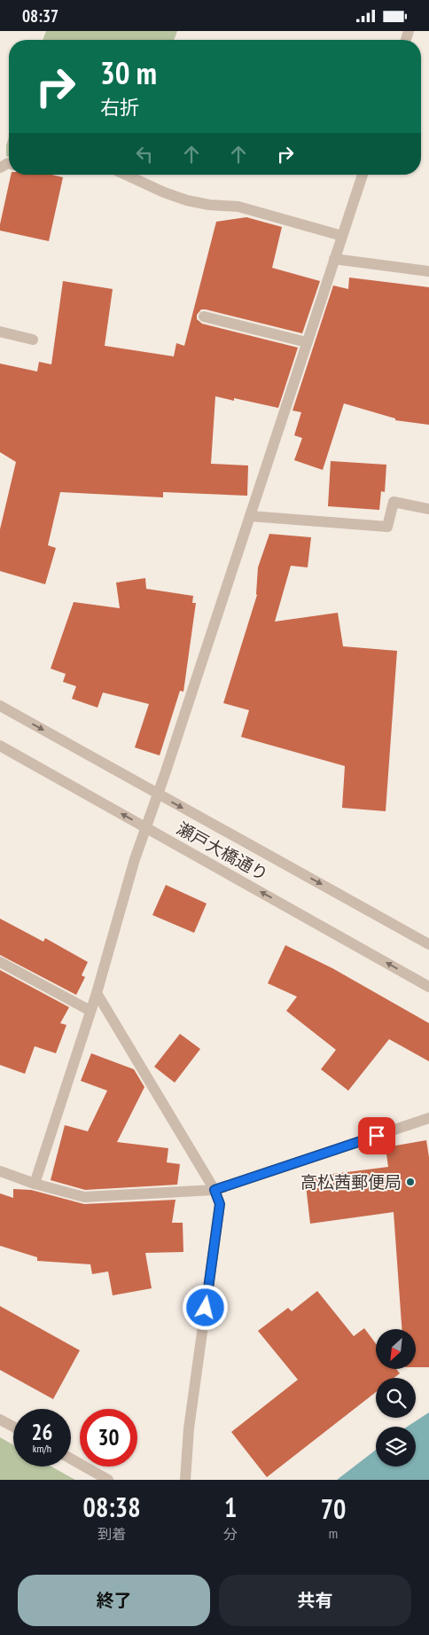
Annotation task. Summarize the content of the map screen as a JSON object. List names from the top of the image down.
{
  "streets": {
    "street": ["瀬戸大橋通り"]
  },
  "places": ["高松茜郵便局"],
  "north": "bottom left",
  "page": {
    "status": "08:37",
    "turn": ["30 m", "右折"],
    "speed": "26 km/h",
    "limit": "30",
    "eta": [
      "08:38",
      "到着",
      "1",
      "分",
      "70",
      "m"
    ],
    "buttons": ["終了", "共有"]
  }
}
